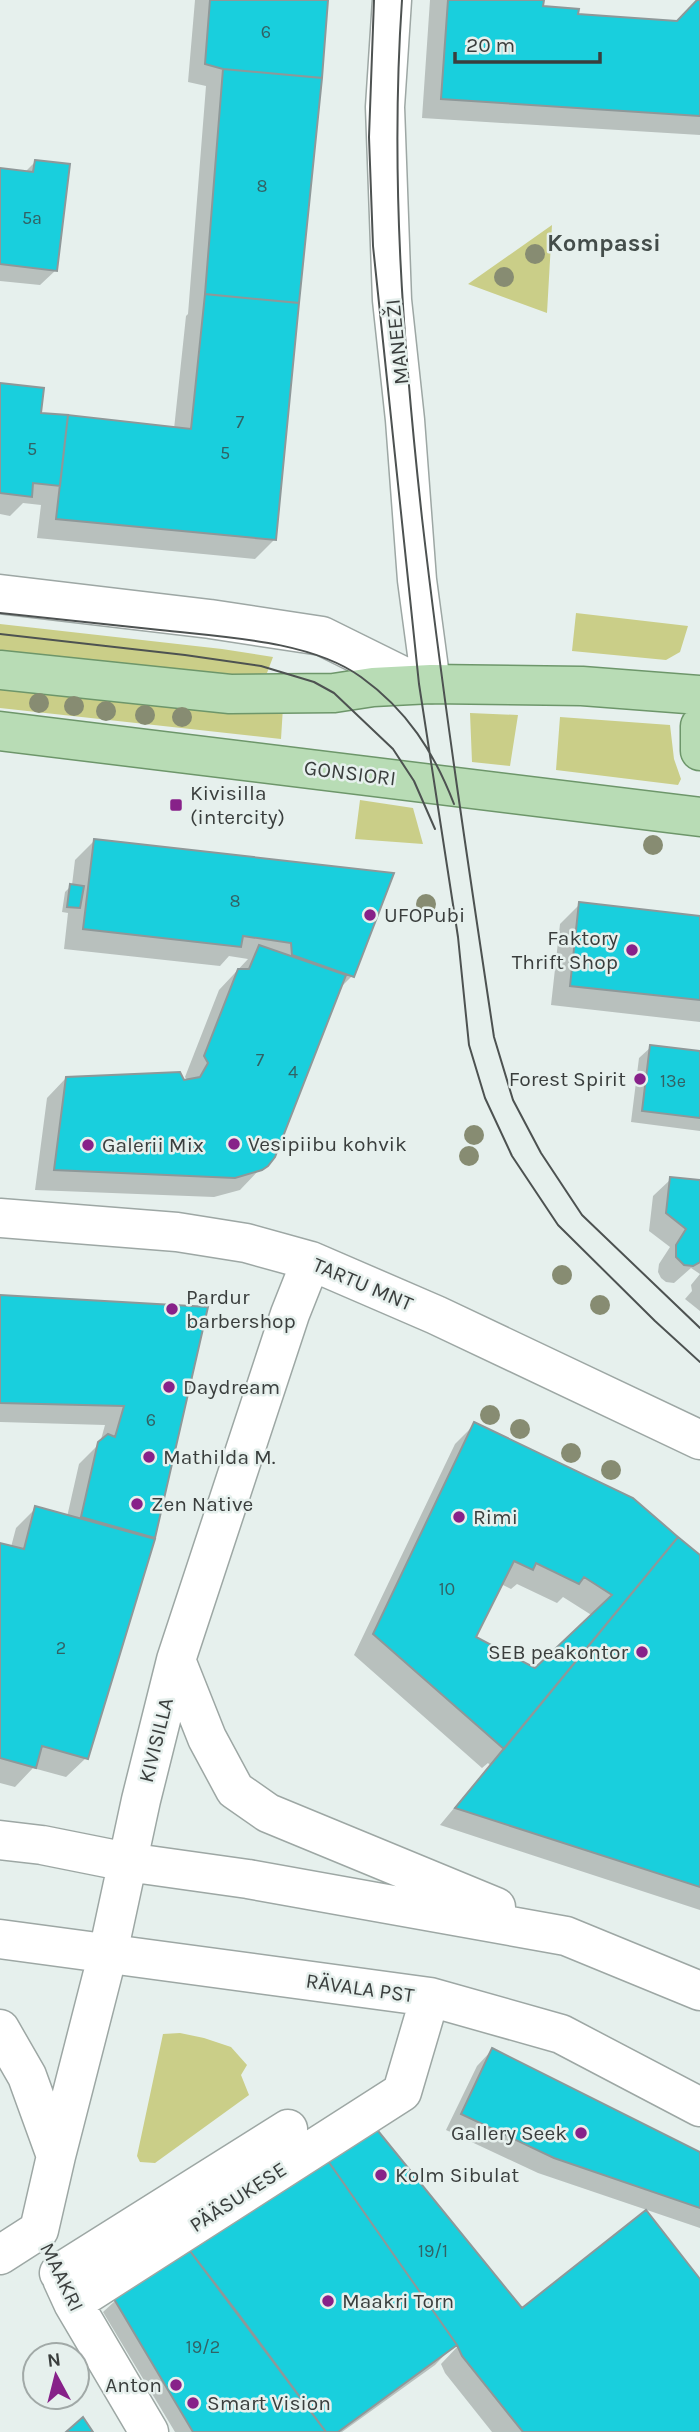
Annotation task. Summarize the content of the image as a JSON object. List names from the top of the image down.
{
  "streets": {
    "main road": ["GONSIORI"],
    "street": [
      "MANEEŽI",
      "TARTU MNT",
      "KIVISILLA",
      "RÄVALA PST",
      "PÄÄSUKESE",
      "MAAKRI"
    ]
  },
  "crossings": [
    ["TARTU MNT", "KIVISILLA"],
    ["KIVISILLA", "RÄVALA PST"],
    ["KIVISILLA", "MAAKRI"],
    ["RÄVALA PST", "PÄÄSUKESE"],
    ["PÄÄSUKESE", "MAAKRI"]
  ],
  "districts": ["Kompassi"],
  "places": {
    "transit": ["Kivisilla (intercity)"],
    "other": [
      "UFOPubi",
      "Faktory Thrift Shop",
      "Forest Spirit",
      "Vesipiibu kohvik",
      "Galerii Mix",
      "Pardur barbershop",
      "Daydream",
      "Mathilda M.",
      "Zen Native",
      "Rimi",
      "SEB peakontor",
      "Gallery Seek",
      "Kolm Sibulat",
      "Maakri Torn",
      "Anton",
      "Smart Vision"
    ]
  },
  "house_numbers": [
    "6",
    "8",
    "5a",
    "7",
    "5",
    "5",
    "8",
    "7",
    "4",
    "13e",
    "6",
    "10",
    "2",
    "19/1",
    "19/2"
  ],
  "scale_bar": "20 m",
  "north": "top"
}
